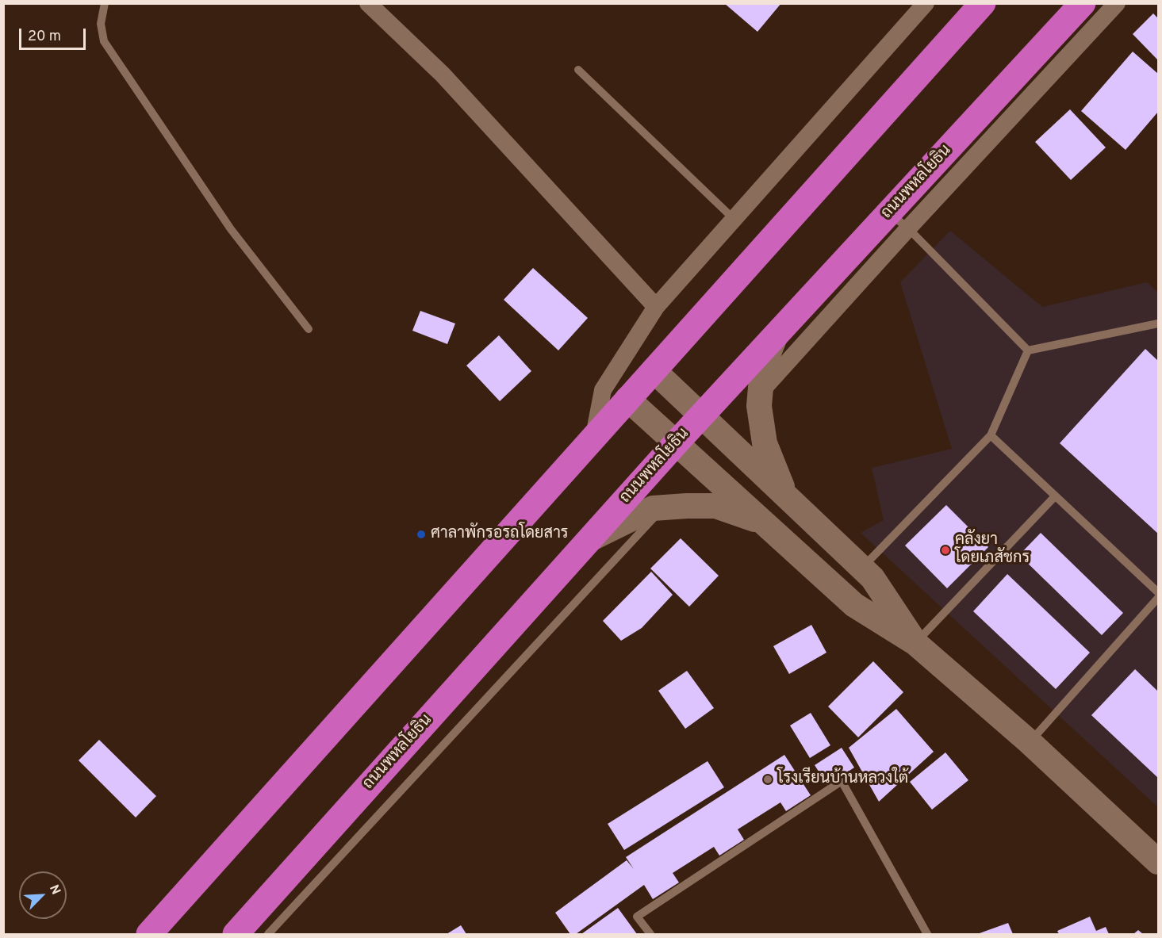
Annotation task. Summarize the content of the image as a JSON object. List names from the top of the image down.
{
  "streets": {
    "highway": ["ถนนพหลโยธิน"]
  },
  "places": ["ศาลาพักรอรถโดยสาร", "คลังยา โดยเภสัชกร", "โรงเรียนบ้านหลวงใต้"],
  "scale_bar": "20 m",
  "north": "top right"
}
